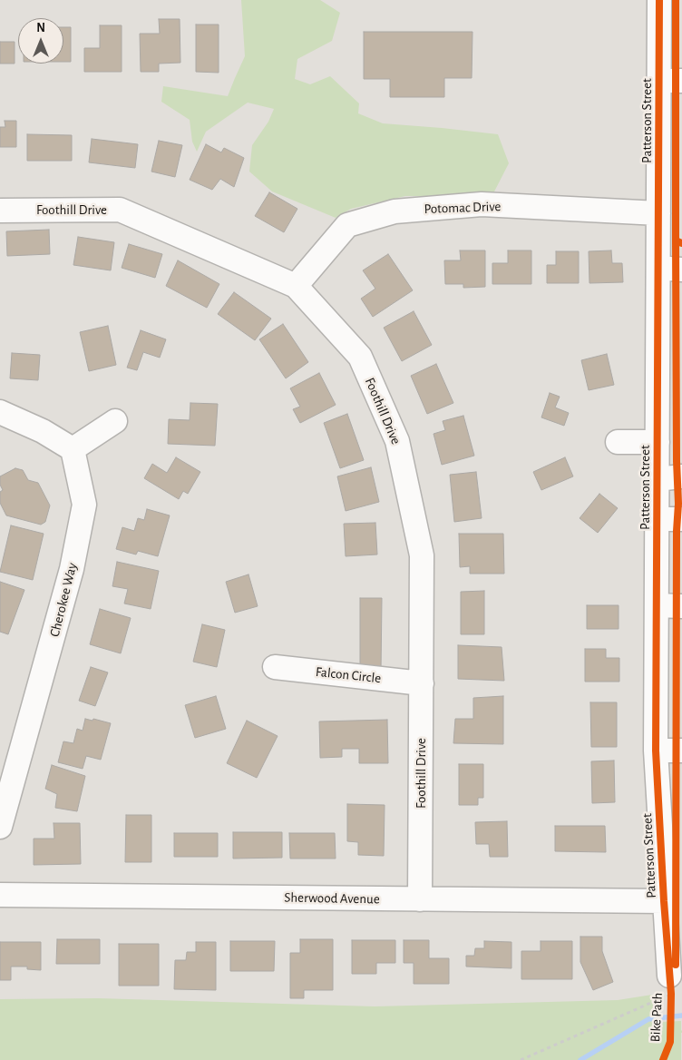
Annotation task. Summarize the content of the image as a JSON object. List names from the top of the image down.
{
  "streets": {
    "street": [
      "Patterson Street",
      "Potomac Drive",
      "Foothill Drive",
      "Cherokee Way",
      "Falcon Circle",
      "Sherwood Avenue"
    ],
    "cycle path": ["Bike Path"]
  },
  "crossings": [
    ["Patterson Street", "Potomac Drive"],
    ["Patterson Street", "Sherwood Avenue"],
    ["Patterson Street", "Bike Path"],
    ["Potomac Drive", "Foothill Drive"],
    ["Foothill Drive", "Falcon Circle"],
    ["Foothill Drive", "Sherwood Avenue"]
  ],
  "north": "top"
}
